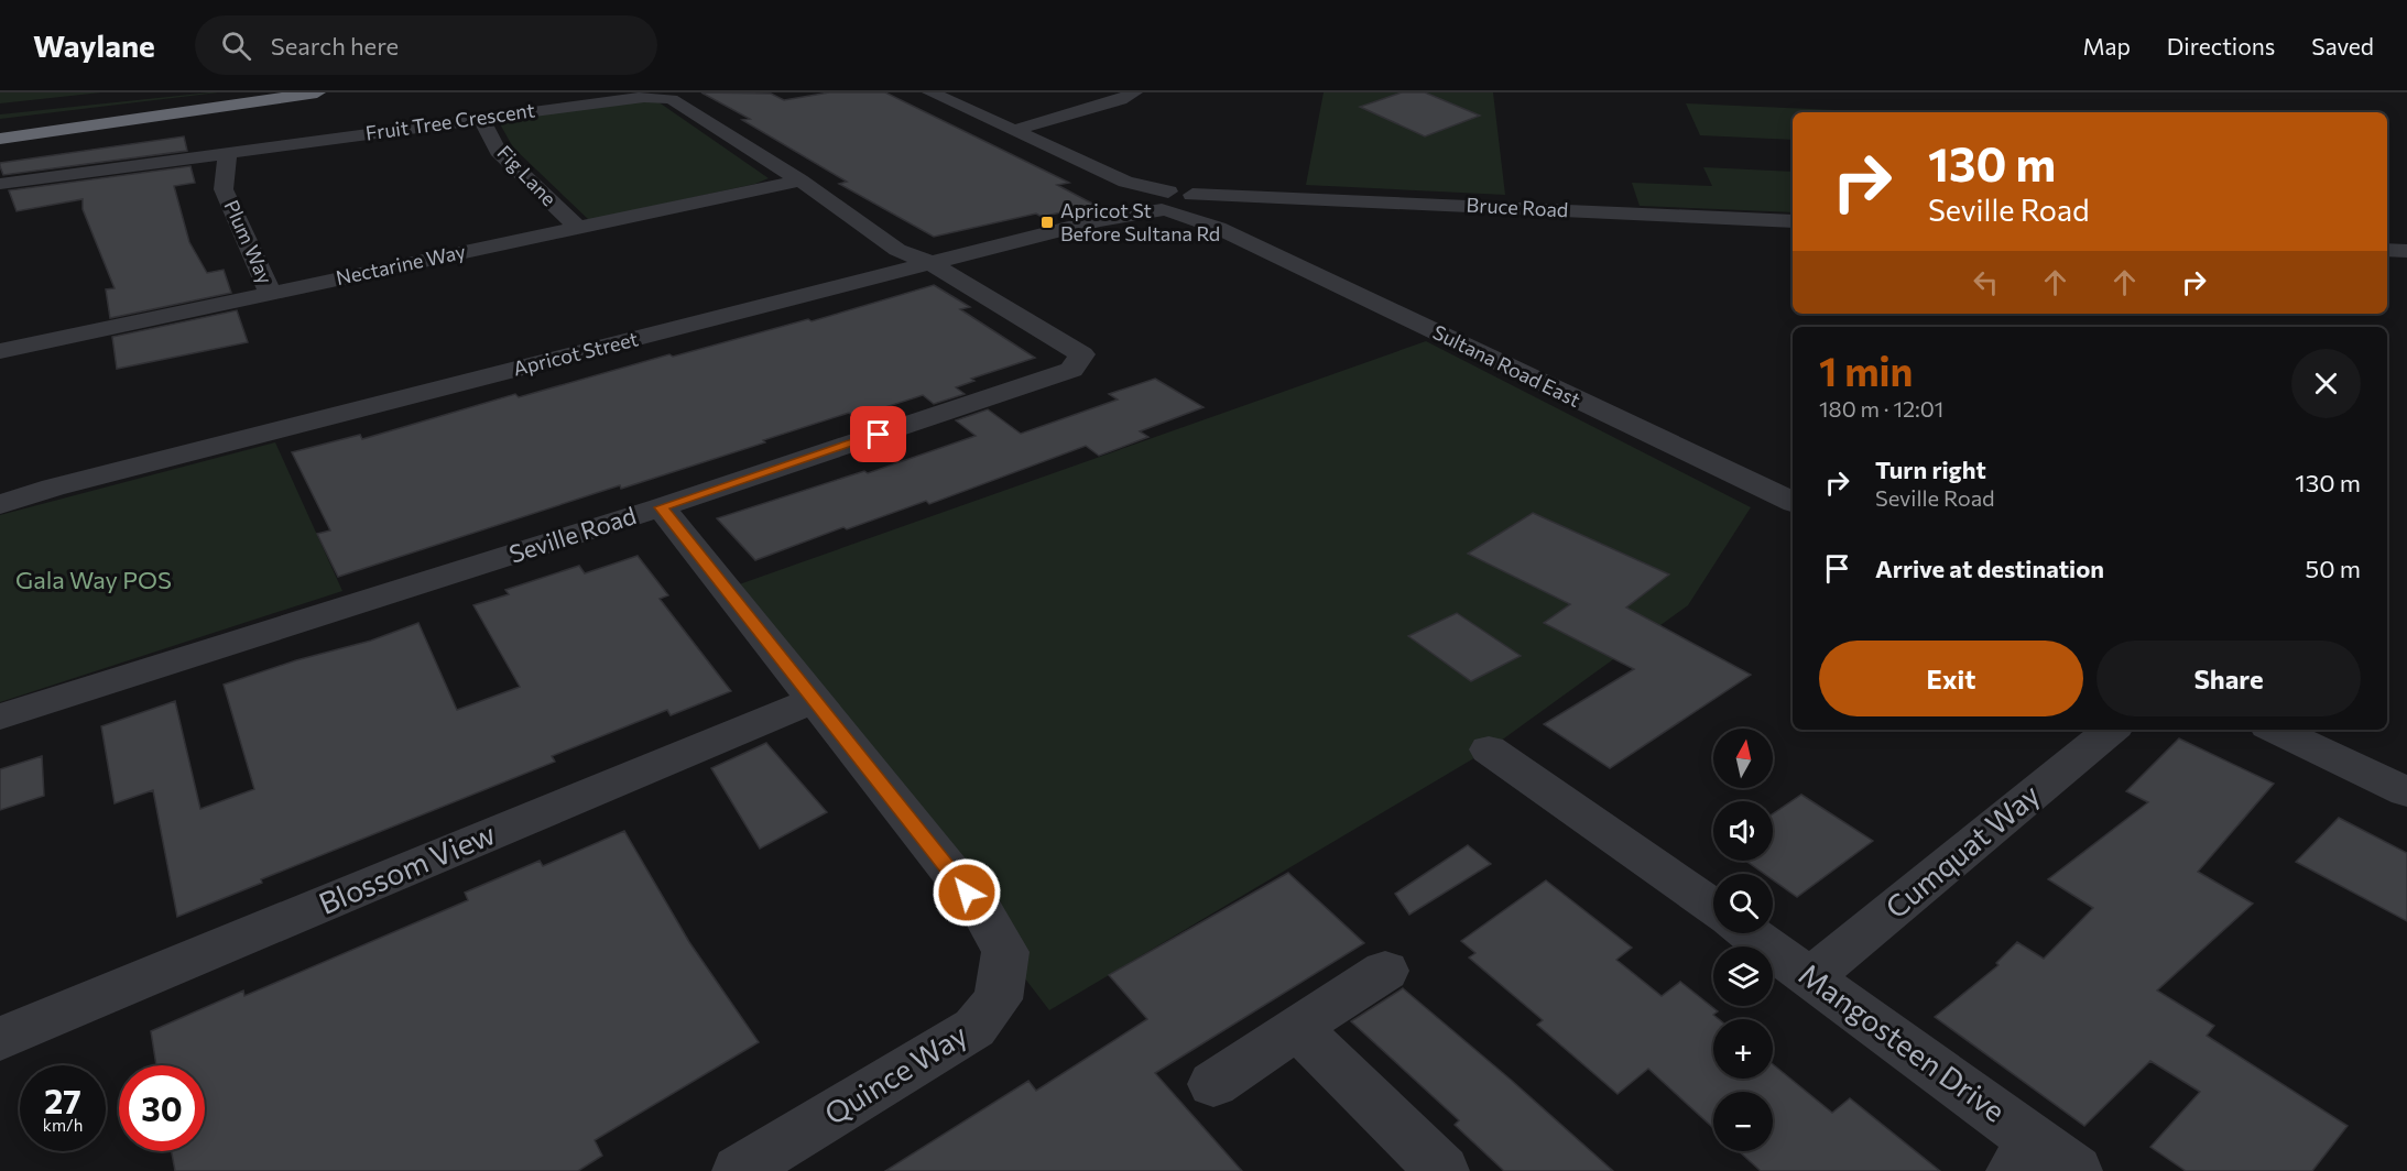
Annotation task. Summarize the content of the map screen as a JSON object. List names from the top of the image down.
{
  "streets": {
    "street": [
      "Fruit Tree Crescent",
      "Fig Lane",
      "Bruce Road",
      "Plum Way",
      "Nectarine Way",
      "Apricot Street",
      "Sultana Road East",
      "Seville Road",
      "Cumquat Way",
      "Blossom View",
      "Mangosteen Drive",
      "Quince Way"
    ]
  },
  "crossings": [
    ["Fruit Tree Crescent", "Fig Lane"],
    ["Fruit Tree Crescent", "Plum Way"],
    ["Fruit Tree Crescent", "Nectarine Way"],
    ["Fruit Tree Crescent", "Apricot Street"],
    ["Fruit Tree Crescent", "Seville Road"],
    ["Fig Lane", "Nectarine Way"],
    ["Bruce Road", "Sultana Road East"],
    ["Plum Way", "Nectarine Way"],
    ["Apricot Street", "Sultana Road East"],
    ["Apricot Street", "Seville Road"],
    ["Seville Road", "Quince Way"],
    ["Cumquat Way", "Mangosteen Drive"],
    ["Blossom View", "Quince Way"]
  ],
  "parks": ["Gala Way POS"],
  "places": {
    "transit": ["Apricot St Before Sultana Rd"]
  },
  "north": "top",
  "page": {
    "header": "Waylane",
    "search": "Search here",
    "nav": ["Map", "Directions", "Saved"],
    "turn": ["130 m", "Seville Road"],
    "heading": ["1 min", "180 m · 12:01"],
    "list": [
      {
        "name": "Turn right",
        "note": "Seville Road",
        "value": "130 m"
      },
      {
        "name": "Arrive at destination",
        "value": "50 m"
      }
    ],
    "buttons": ["Exit", "Share"],
    "map_buttons": ["+", "−"],
    "speed": "27 km/h",
    "limit": "30"
  }
}
